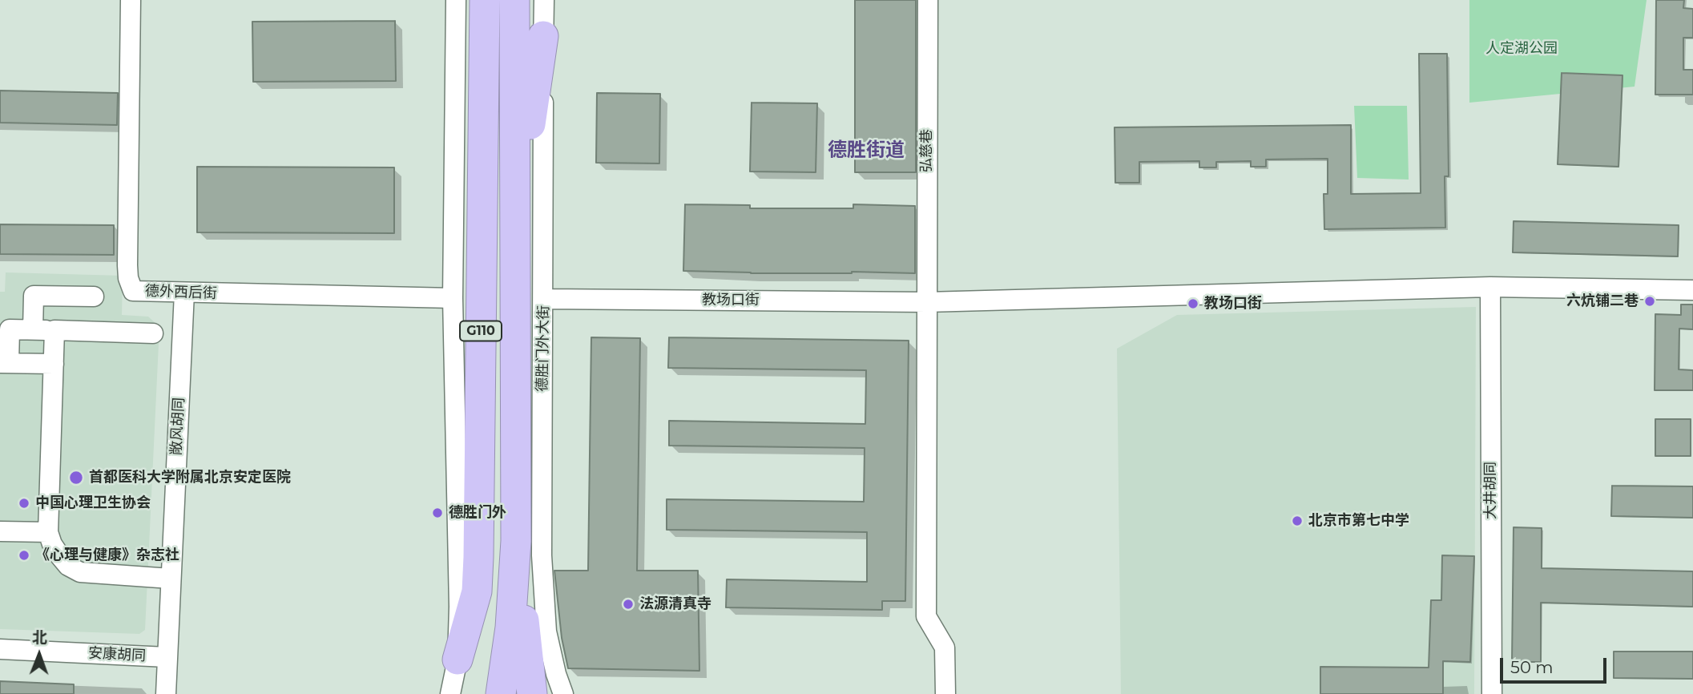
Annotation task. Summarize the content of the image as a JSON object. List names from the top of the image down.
{
  "streets": {
    "highway": ["G110", "德胜门外大街"],
    "street": [
      "弘慈巷",
      "德外西后街",
      "教场口街",
      "敞风胡同",
      "大井胡同",
      "安康胡同"
    ]
  },
  "crossings": [
    ["弘慈巷", "教场口街"],
    ["德外西后街", "敞风胡同"],
    ["教场口街", "德胜门外大街"],
    ["教场口街", "大井胡同"],
    ["敞风胡同", "安康胡同"]
  ],
  "districts": ["德胜街道"],
  "parks": ["人定湖公园"],
  "places": [
    "六炕铺二巷",
    "教场口街",
    "首都医科大学附属北京安定医院",
    "中国心理卫生协会",
    "德胜门外",
    "北京市第七中学",
    "《心理与健康》杂志社",
    "法源清真寺"
  ],
  "scale_bar": "50 m",
  "north": "top"
}
